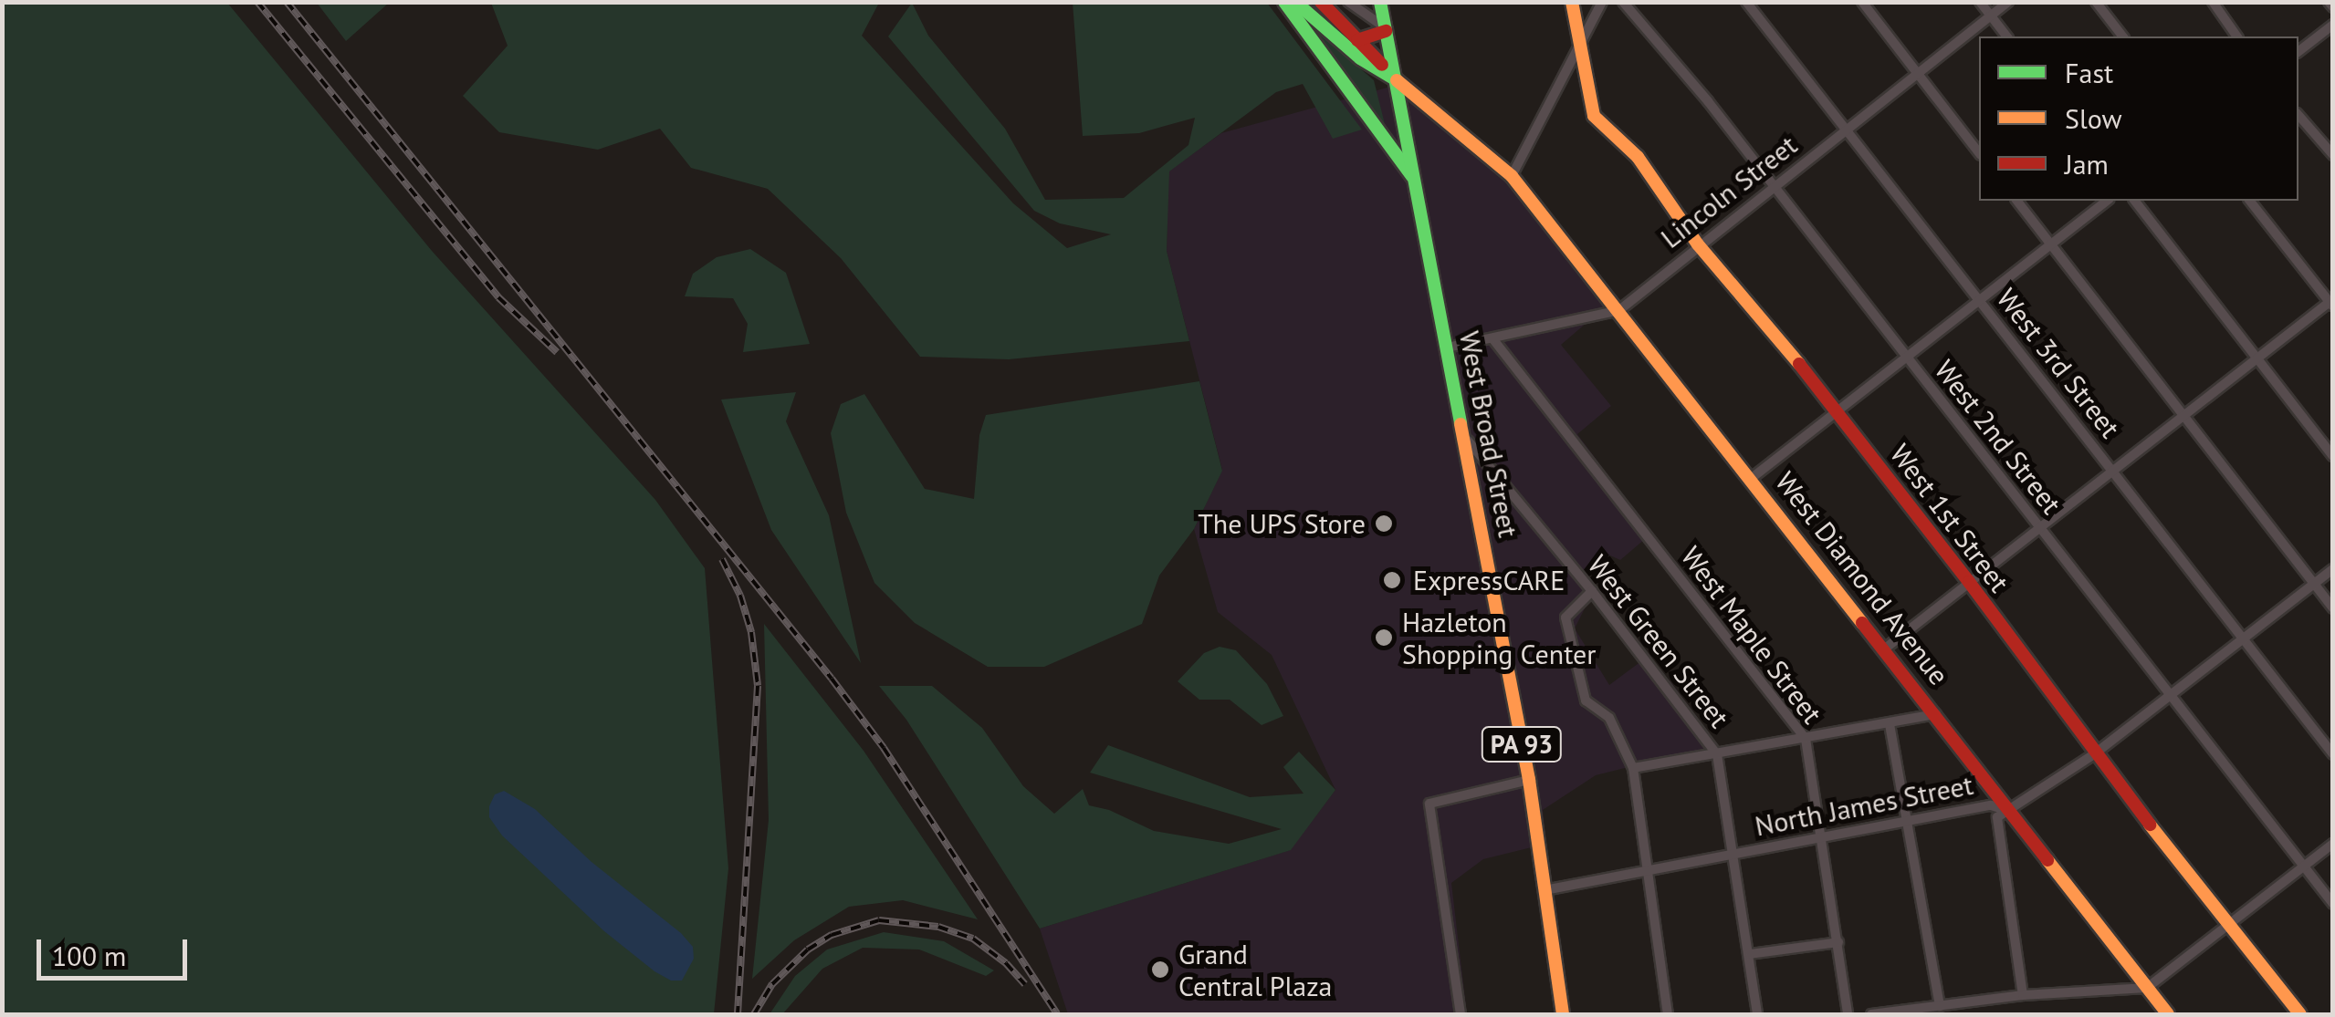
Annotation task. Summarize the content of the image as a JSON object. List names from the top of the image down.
{
  "streets": {
    "main road": [
      "West Broad Street",
      "West 1st Street",
      "West Diamond Avenue",
      "PA 93"
    ],
    "street": [
      "Lincoln Street",
      "West 3rd Street",
      "West 2nd Street",
      "West Maple Street",
      "West Green Street",
      "North James Street"
    ]
  },
  "crossings": [
    ["Lincoln Street", "West 3rd Street"],
    ["Lincoln Street", "West Broad Street"],
    ["Lincoln Street", "West 2nd Street"],
    ["Lincoln Street", "West 1st Street"],
    ["Lincoln Street", "West Diamond Avenue"],
    ["Lincoln Street", "West Maple Street"],
    ["West 3rd Street", "North James Street"],
    ["West Broad Street", "West Diamond Avenue"],
    ["West Broad Street", "West Green Street"],
    ["West Broad Street", "PA 93"],
    ["West Broad Street", "North James Street"],
    ["West 2nd Street", "North James Street"],
    ["West 1st Street", "North James Street"],
    ["West Diamond Avenue", "PA 93"],
    ["West Diamond Avenue", "North James Street"],
    ["West Maple Street", "North James Street"],
    ["West Green Street", "North James Street"]
  ],
  "places": [
    "The UPS Store",
    "ExpressCARE",
    "Hazleton Shopping Center",
    "Grand Central Plaza"
  ],
  "legend": ["Fast", "Slow", "Jam"],
  "scale_bar": "100 m"
}
